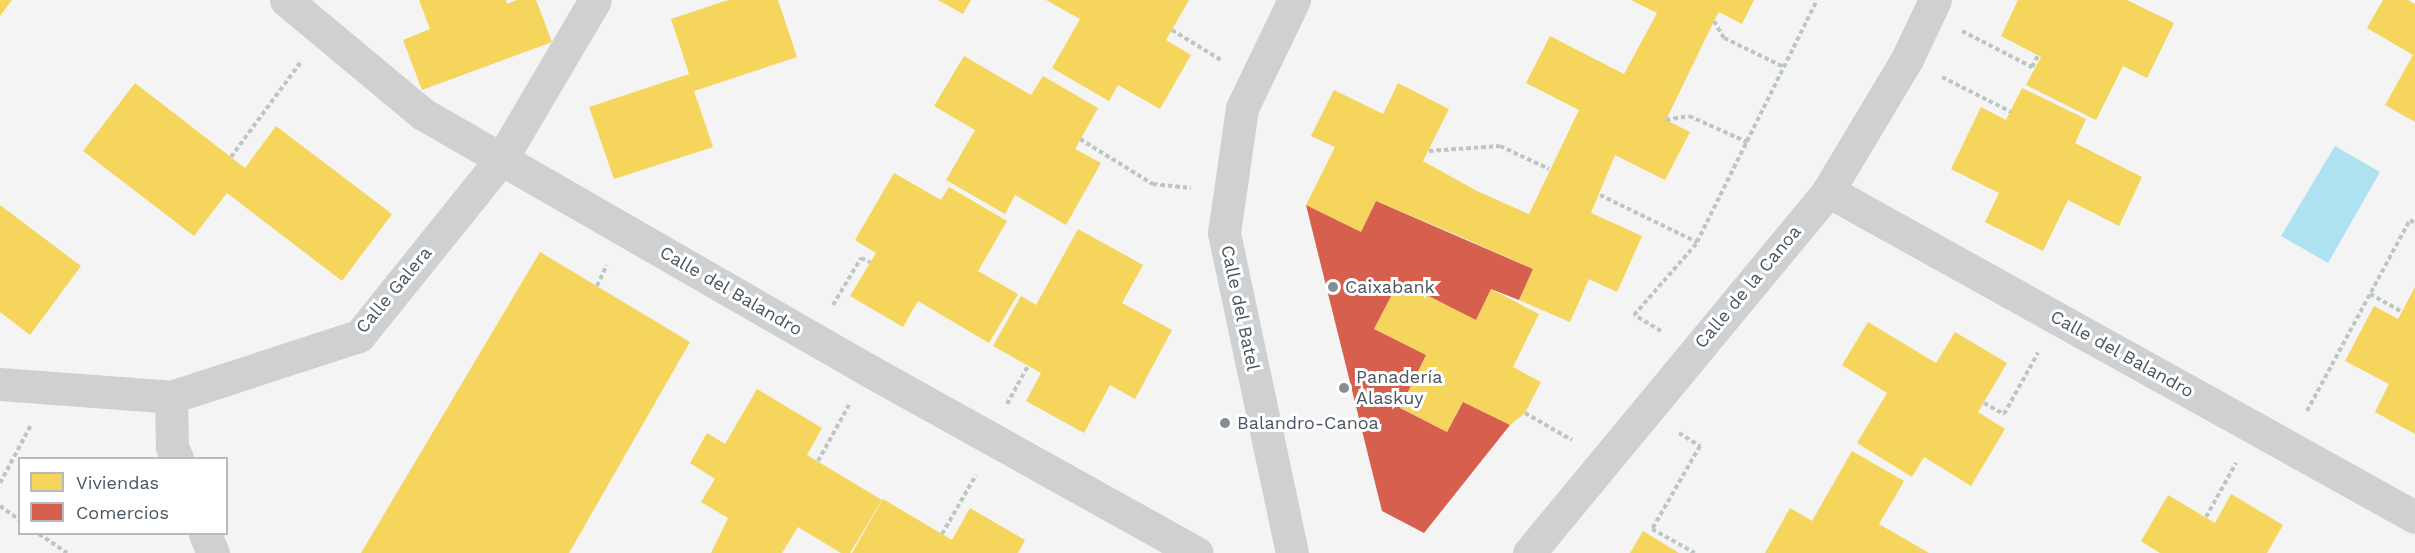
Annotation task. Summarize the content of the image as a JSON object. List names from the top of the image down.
{
  "streets": {
    "street": [
      "Calle de la Canoa",
      "Calle Galera",
      "Calle del Balandro",
      "Calle del Batel"
    ]
  },
  "crossings": [
    ["Calle de la Canoa", "Calle del Balandro"],
    ["Calle Galera", "Calle del Balandro"]
  ],
  "places": ["Caixabank", "Panadería Alaskuy", "Balandro-Canoa"],
  "legend": ["Viviendas", "Comercios"]
}
